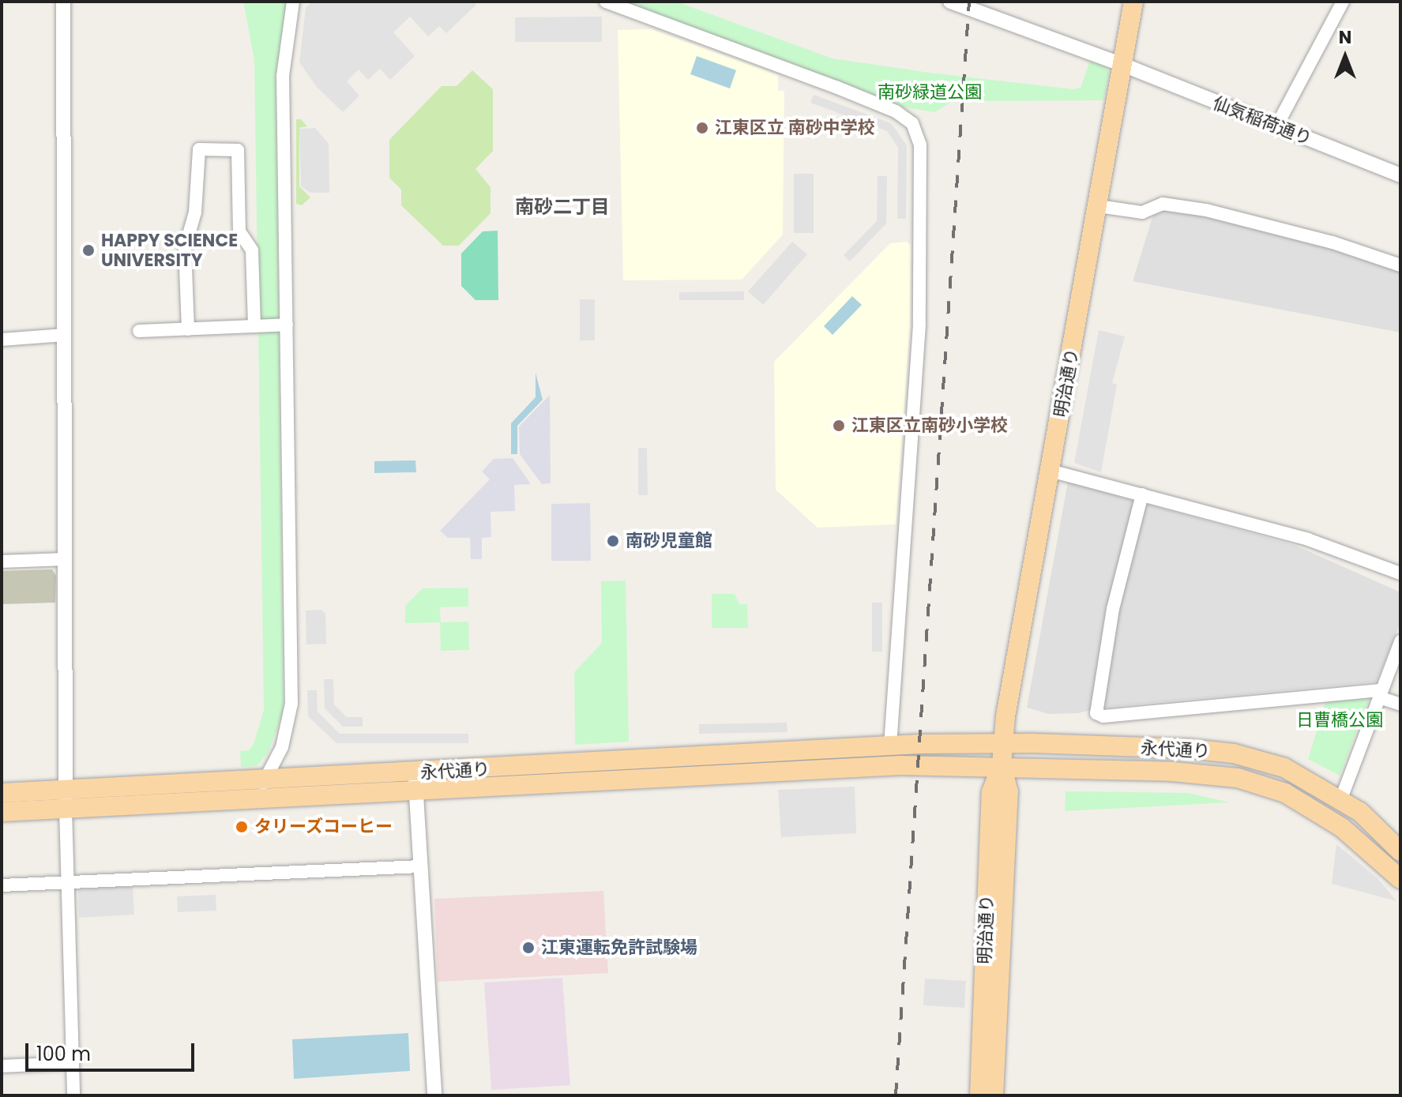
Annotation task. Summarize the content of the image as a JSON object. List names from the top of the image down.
{
  "streets": {
    "main road": ["明治通り", "永代通り"],
    "street": ["仙気稲荷通り"]
  },
  "crossings": [
    ["仙気稲荷通り", "明治通り"],
    ["明治通り", "永代通り"]
  ],
  "districts": ["南砂二丁目"],
  "parks": ["南砂緑道公園", "日曹橋公園"],
  "places": [
    "江東区立 南砂中学校",
    "HAPPY SCIENCE UNIVERSITY",
    "江東区立南砂小学校",
    "南砂児童館",
    "タリーズコーヒー",
    "江東運転免許試験場"
  ],
  "scale_bar": "100 m",
  "north": "top"
}
